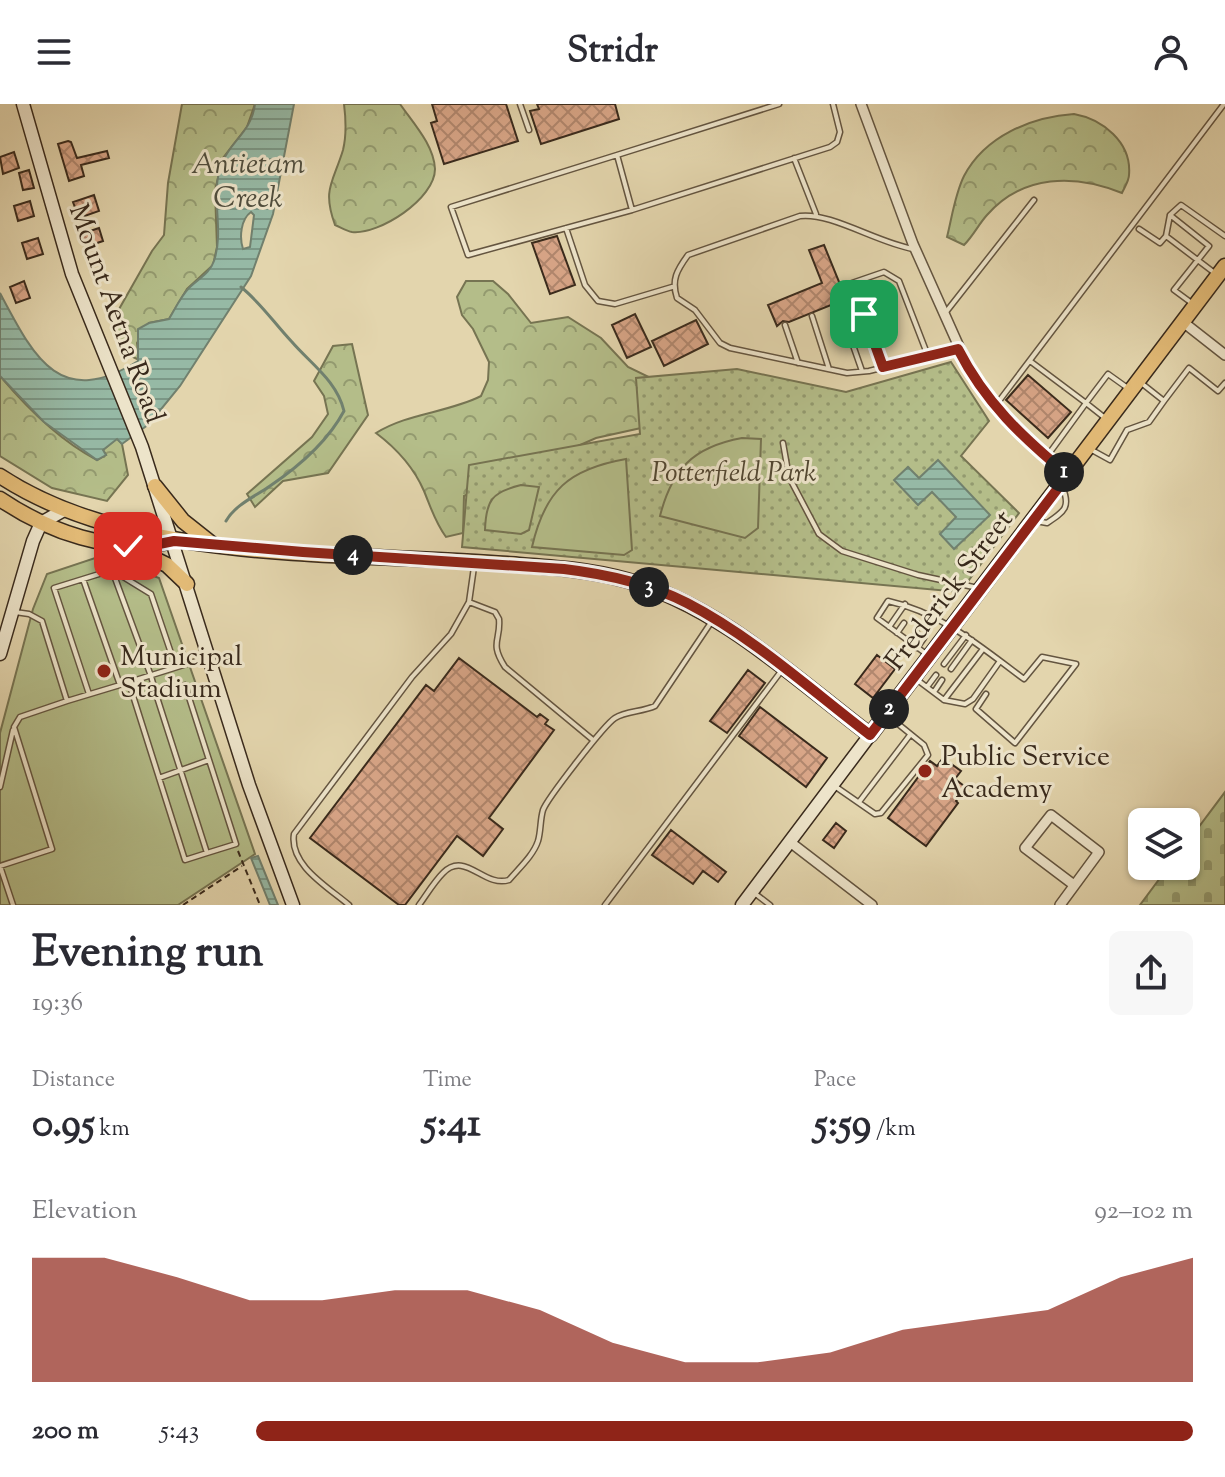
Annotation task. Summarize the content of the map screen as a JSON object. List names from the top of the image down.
{
  "streets": {
    "main road": ["Frederick Street"],
    "street": ["Mount Aetna Road"]
  },
  "water": ["Antietam Creek"],
  "parks": ["Potterfield Park"],
  "places": ["Municipal Stadium", "Public Service Academy"],
  "page": {
    "header": "Stridr",
    "pins": [
      "1",
      "4",
      "3",
      "2"
    ],
    "heading": ["Evening run", "19:36"],
    "stats": [
      ["Distance", "0.95 km"],
      ["Time", "5:41"],
      ["Pace", "5:59 /km"]
    ],
    "chart": ["Elevation", "92–102 m"],
    "list": [
      {
        "name": "200 m",
        "note": "5:43"
      }
    ]
  }
}
